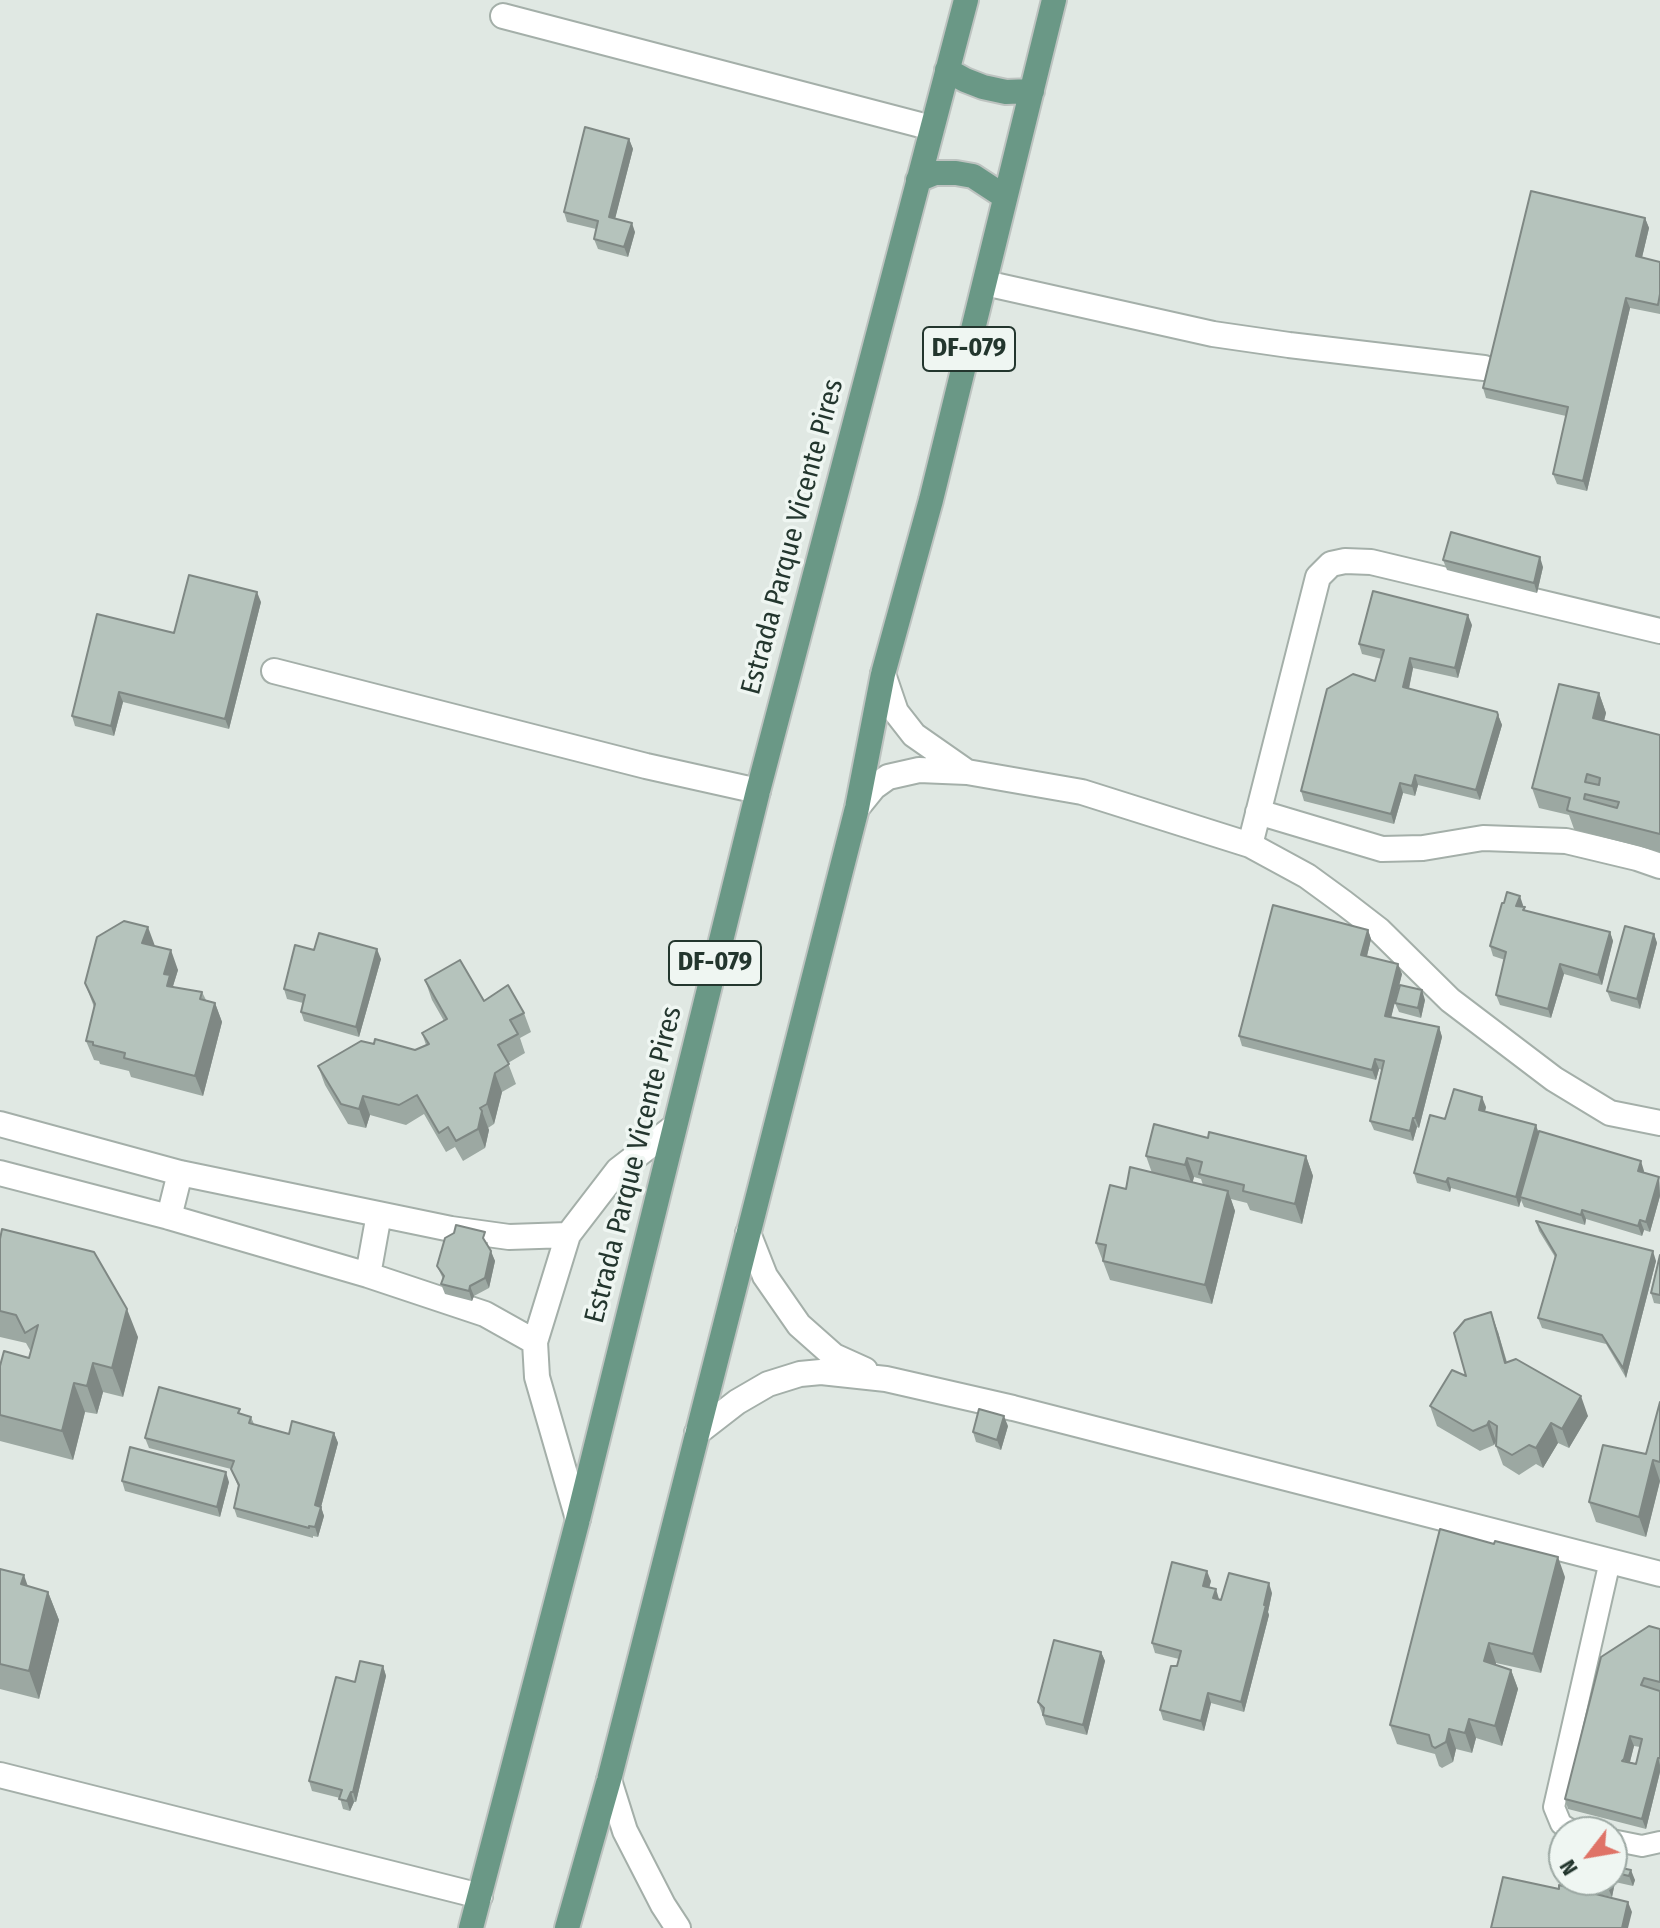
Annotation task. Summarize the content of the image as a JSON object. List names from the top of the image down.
{
  "streets": {
    "main road": ["DF-079", "Estrada Parque Vicente Pires"]
  },
  "north": "bottom left"
}
